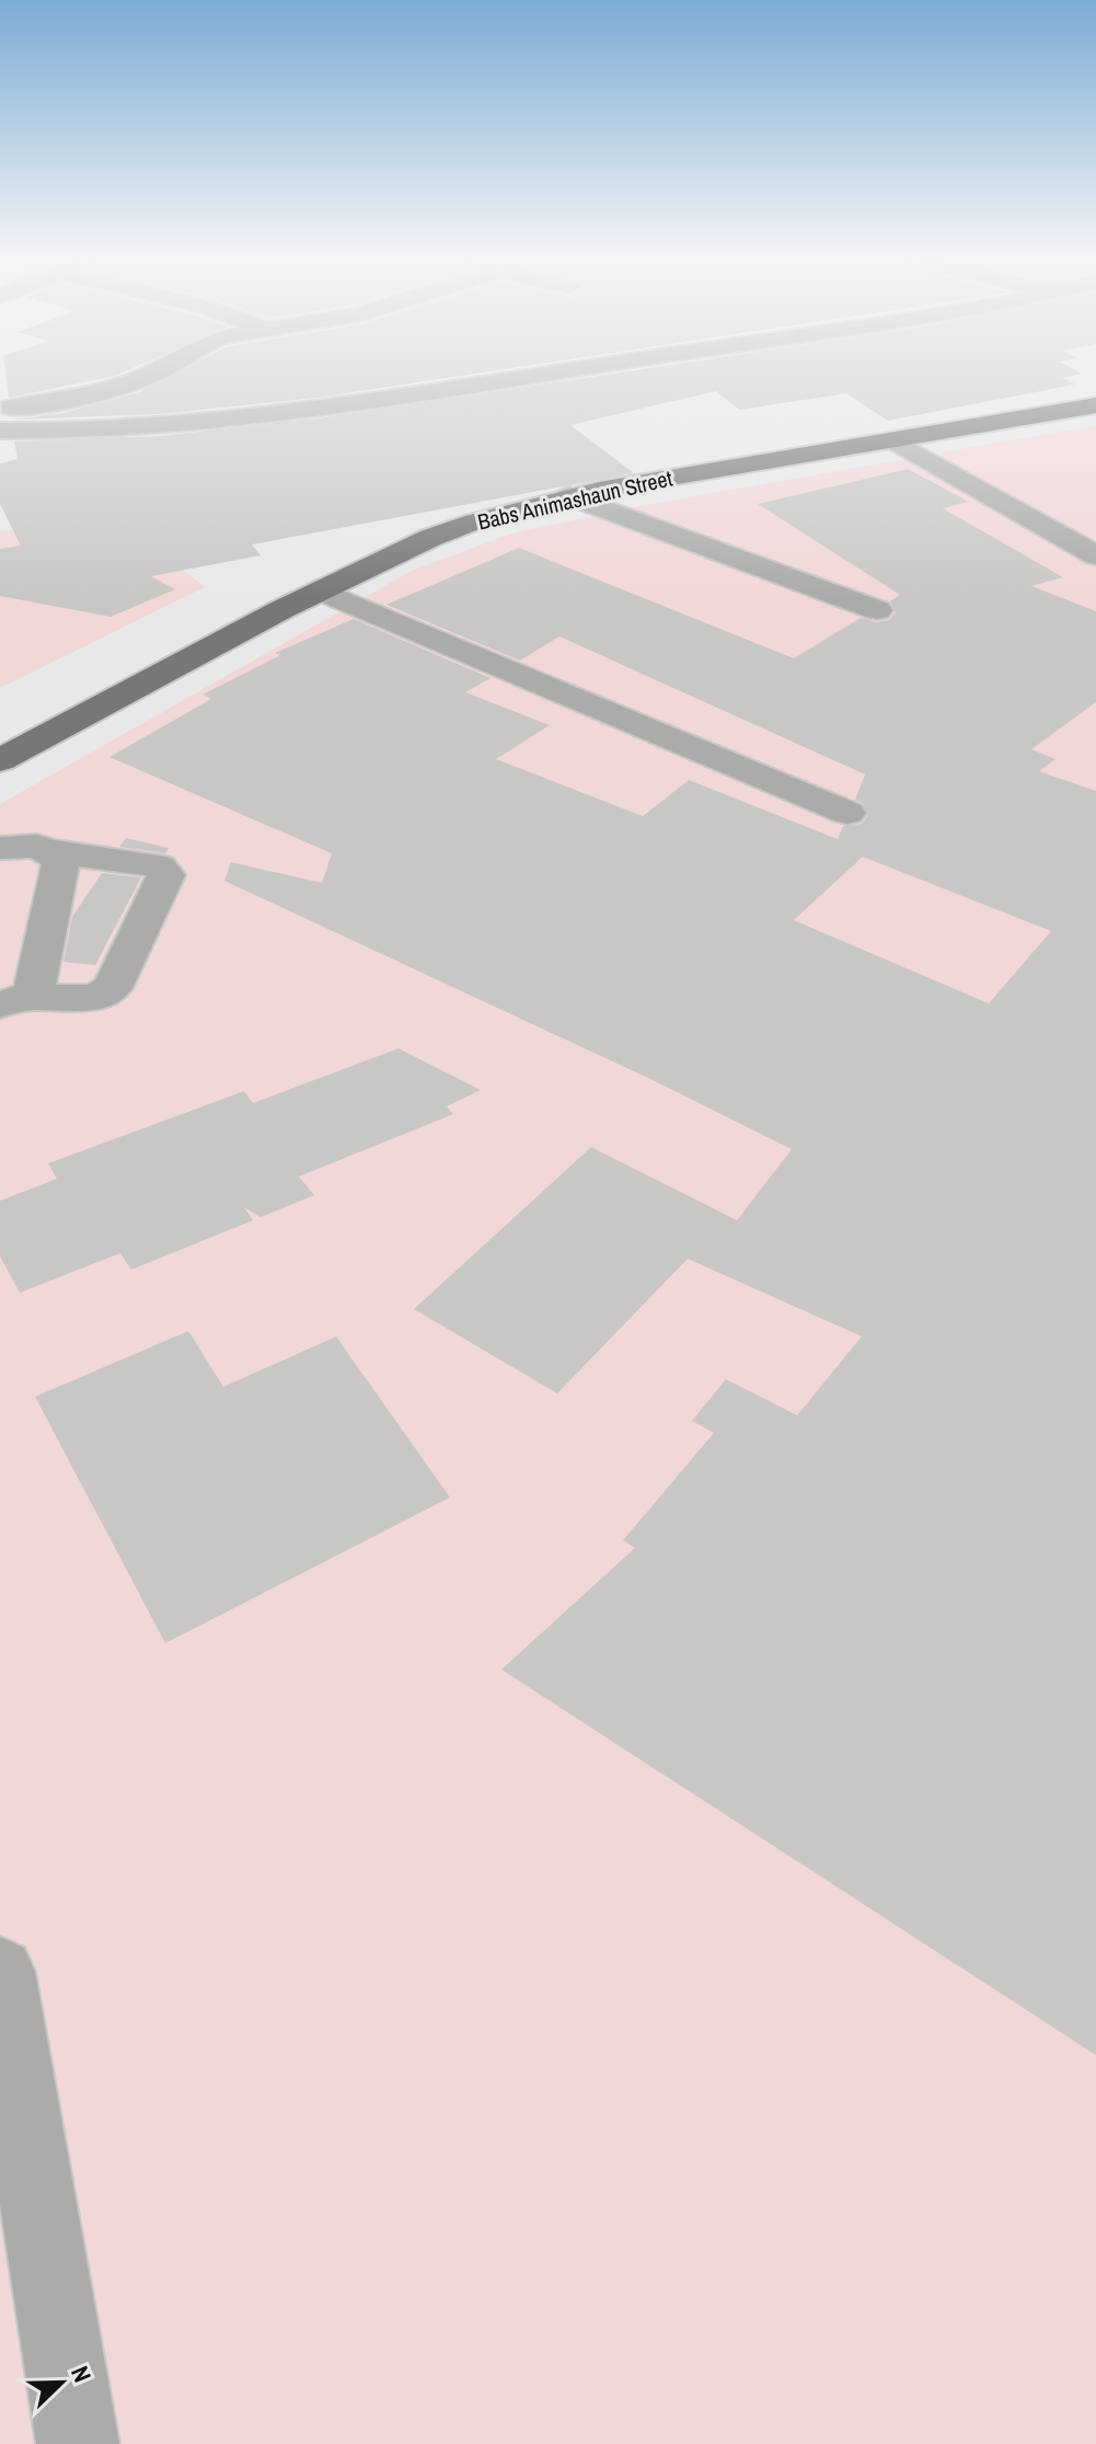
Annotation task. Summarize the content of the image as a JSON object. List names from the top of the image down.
{
  "streets": {
    "main road": ["Babs Animashaun Street"]
  },
  "north": "top right"
}
